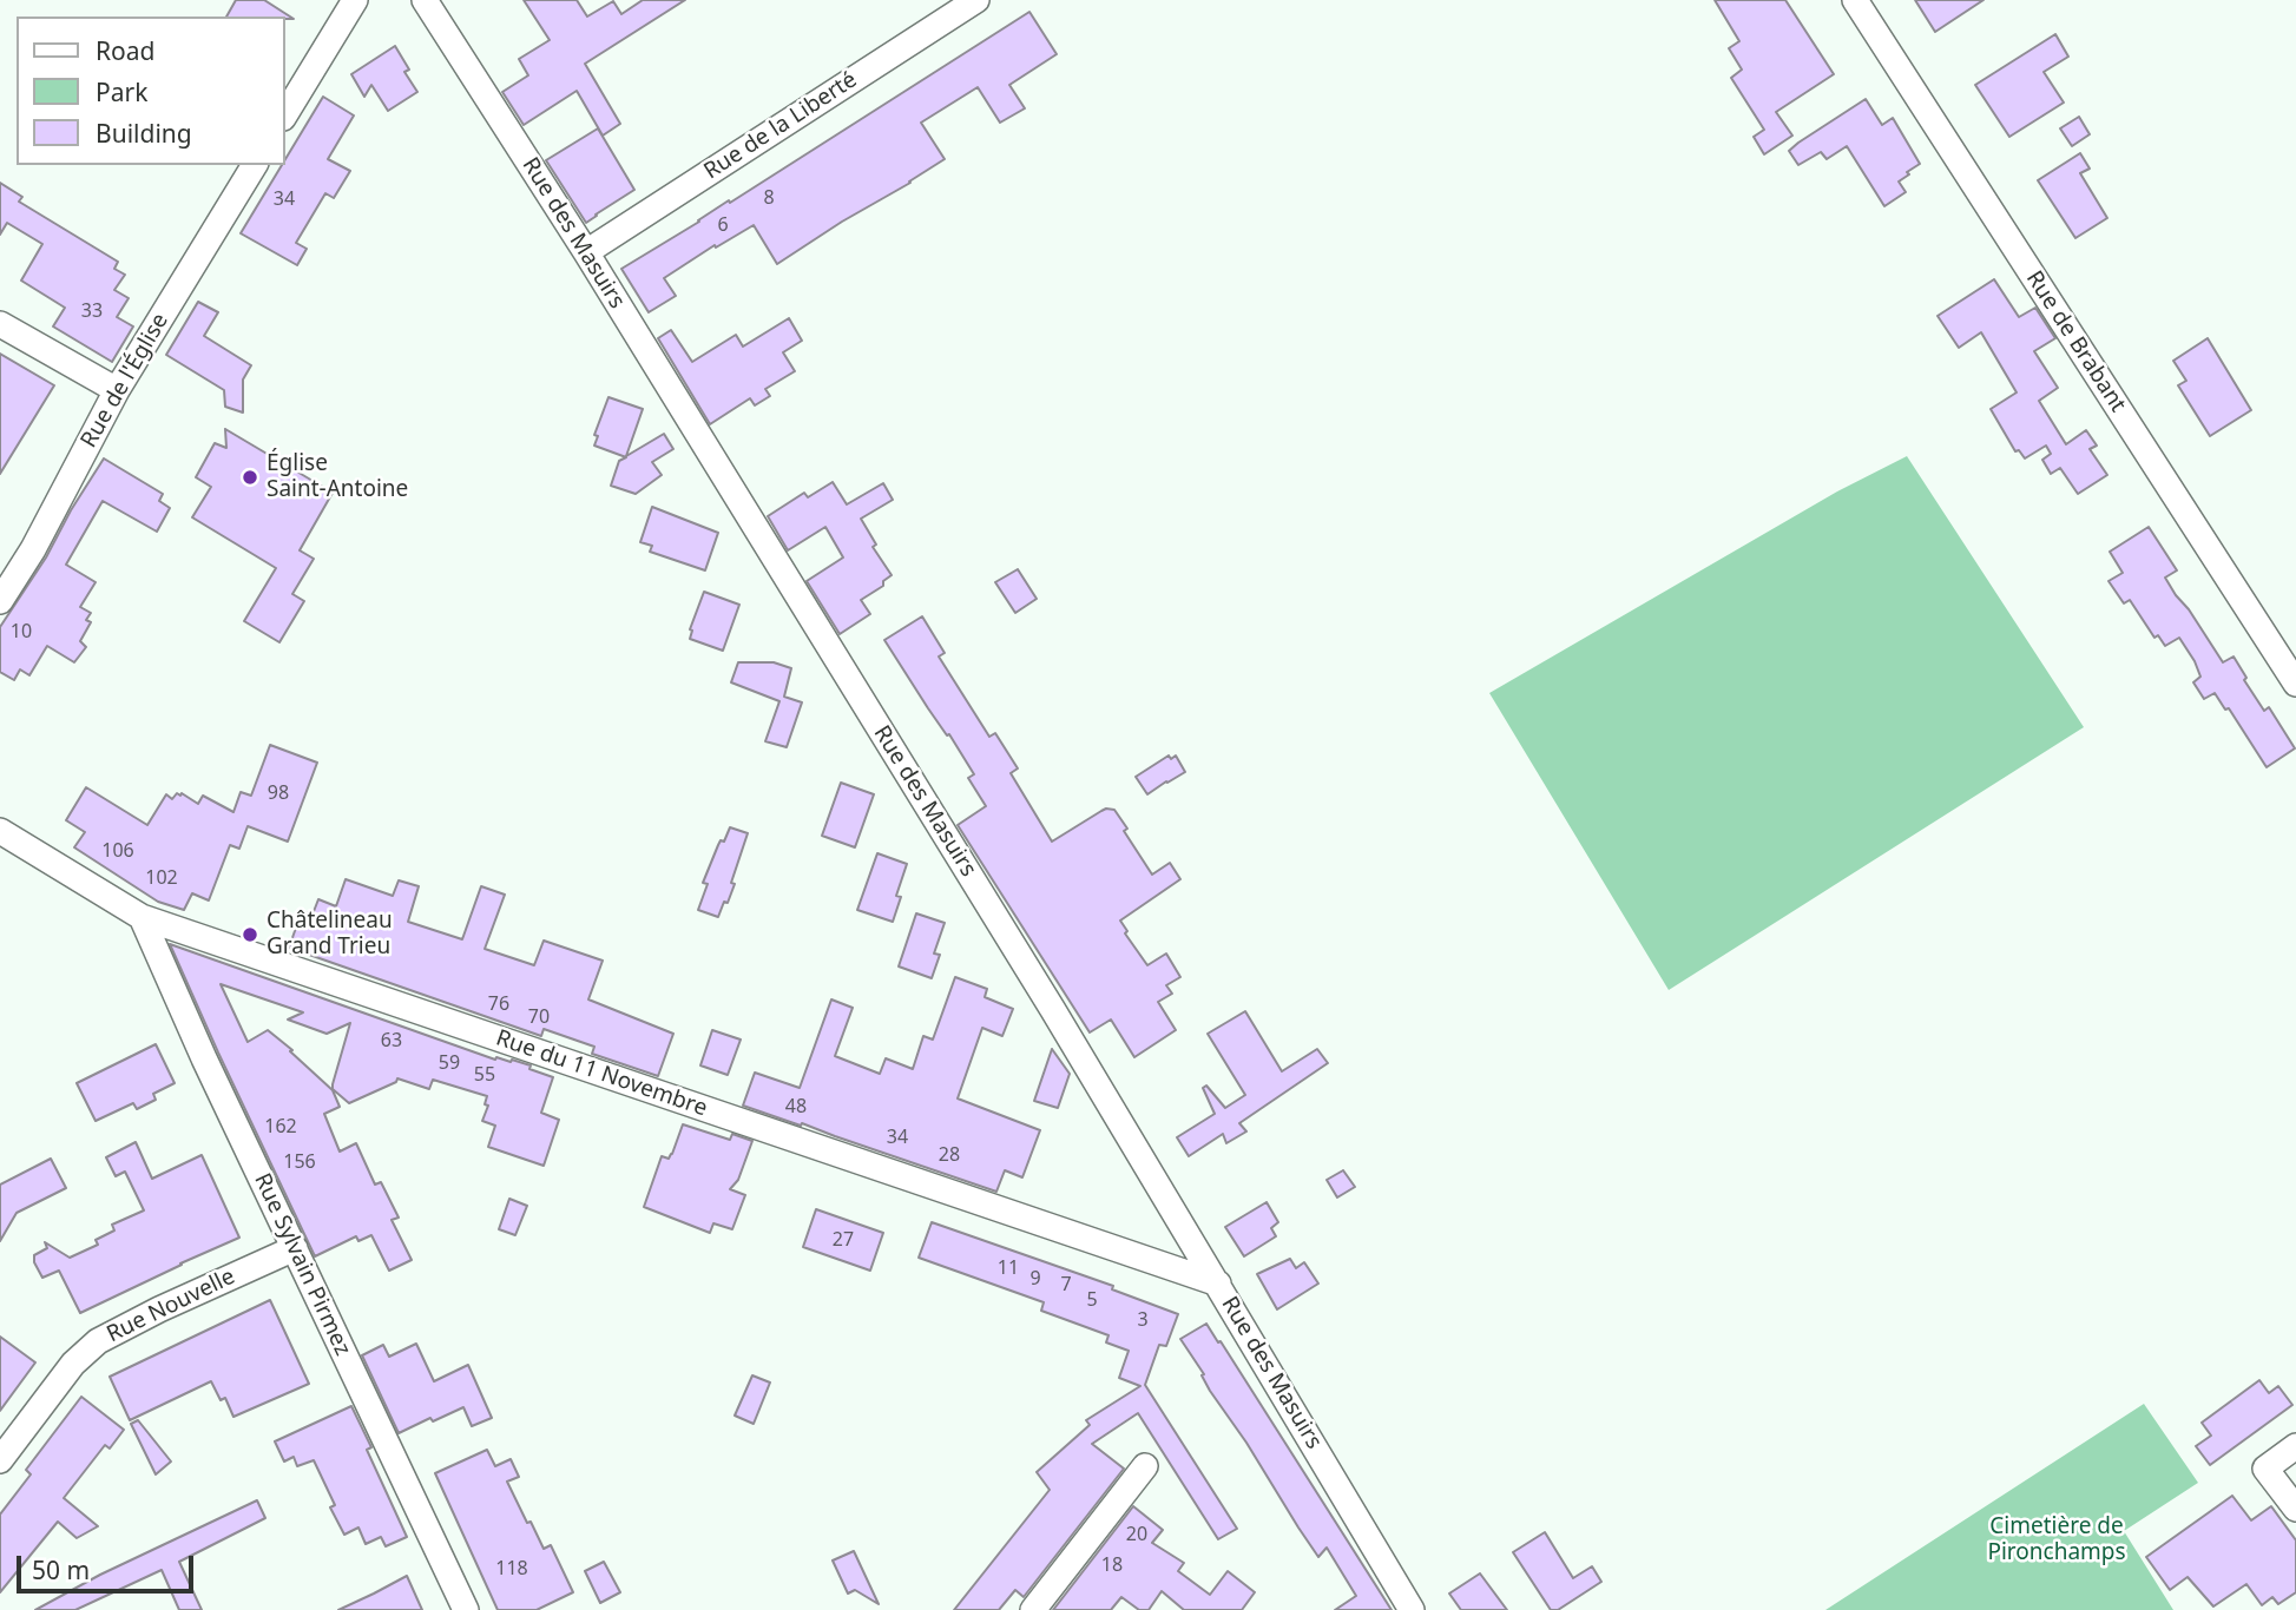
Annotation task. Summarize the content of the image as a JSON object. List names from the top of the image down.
{
  "streets": {
    "street": [
      "Rue de la Liberté",
      "Rue des Masuirs",
      "Rue de Brabant",
      "Rue de l'Église",
      "Rue du 11 Novembre",
      "Rue Sylvain Pirmez",
      "Rue Nouvelle"
    ]
  },
  "crossings": [
    ["Rue de la Liberté", "Rue des Masuirs"],
    ["Rue des Masuirs", "Rue du 11 Novembre"],
    ["Rue du 11 Novembre", "Rue Sylvain Pirmez"],
    ["Rue Sylvain Pirmez", "Rue Nouvelle"]
  ],
  "parks": ["Cimetière de Pironchamps"],
  "places": ["Église Saint-Antoine", "Châtelineau Grand Trieu"],
  "house_numbers": [
    "8",
    "34",
    "6",
    "33",
    "10",
    "98",
    "106",
    "102",
    "76",
    "70",
    "63",
    "59",
    "55",
    "48",
    "162",
    "34",
    "28",
    "156",
    "27",
    "11",
    "9",
    "7",
    "5",
    "3",
    "20",
    "18",
    "118"
  ],
  "legend": ["Road", "Park", "Building"],
  "scale_bar": "50 m"
}
